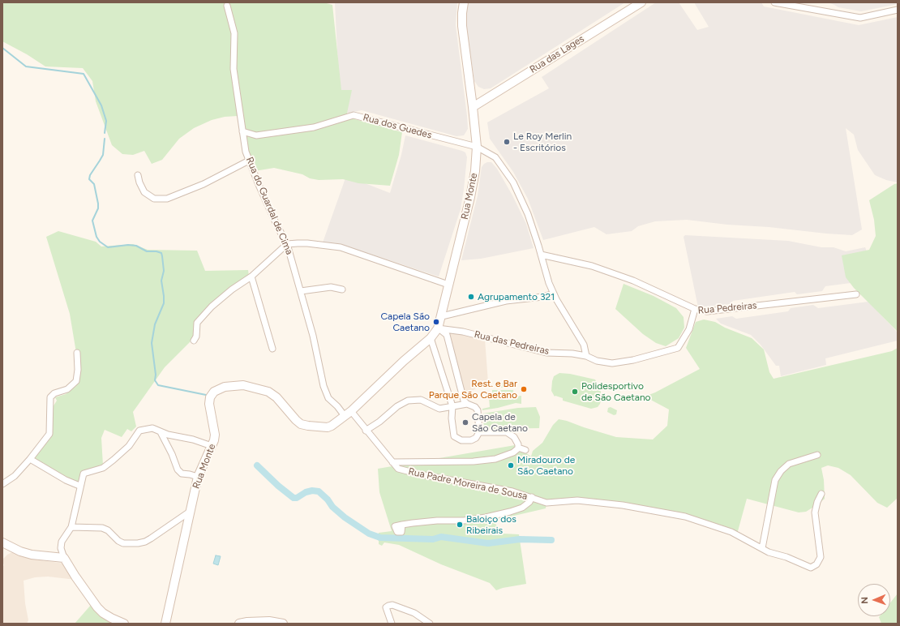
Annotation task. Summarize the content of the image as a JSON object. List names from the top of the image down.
{
  "streets": {
    "main road": ["Rua das Lages", "Rua Monte"],
    "street": [
      "Rua dos Guedes",
      "Rua do Guardal de Cima",
      "Rua Pedreiras",
      "Rua das Pedreiras",
      "Rua Padre Moreira de Sousa"
    ]
  },
  "crossings": [
    ["Rua das Lages", "Rua Monte"],
    ["Rua dos Guedes", "Rua Monte"],
    ["Rua dos Guedes", "Rua do Guardal de Cima"],
    ["Rua dos Guedes", "Rua Pedreiras"],
    ["Rua dos Guedes", "Rua das Pedreiras"],
    ["Rua Monte", "Rua do Guardal de Cima"],
    ["Rua Monte", "Rua das Pedreiras"],
    ["Rua Monte", "Rua Padre Moreira de Sousa"],
    ["Rua do Guardal de Cima", "Rua Padre Moreira de Sousa"],
    ["Rua Pedreiras", "Rua das Pedreiras"]
  ],
  "places": [
    "Le Roy Merlin - Escritórios",
    "Agrupamento 321",
    "Capela São Caetano",
    "Rest. e Bar Parque São Caetano",
    "Polidesportivo de São Caetano",
    "Capela de São Caetano",
    "Miradouro de São Caetano",
    "Baloiço dos Ribeirais"
  ],
  "north": "left"
}
